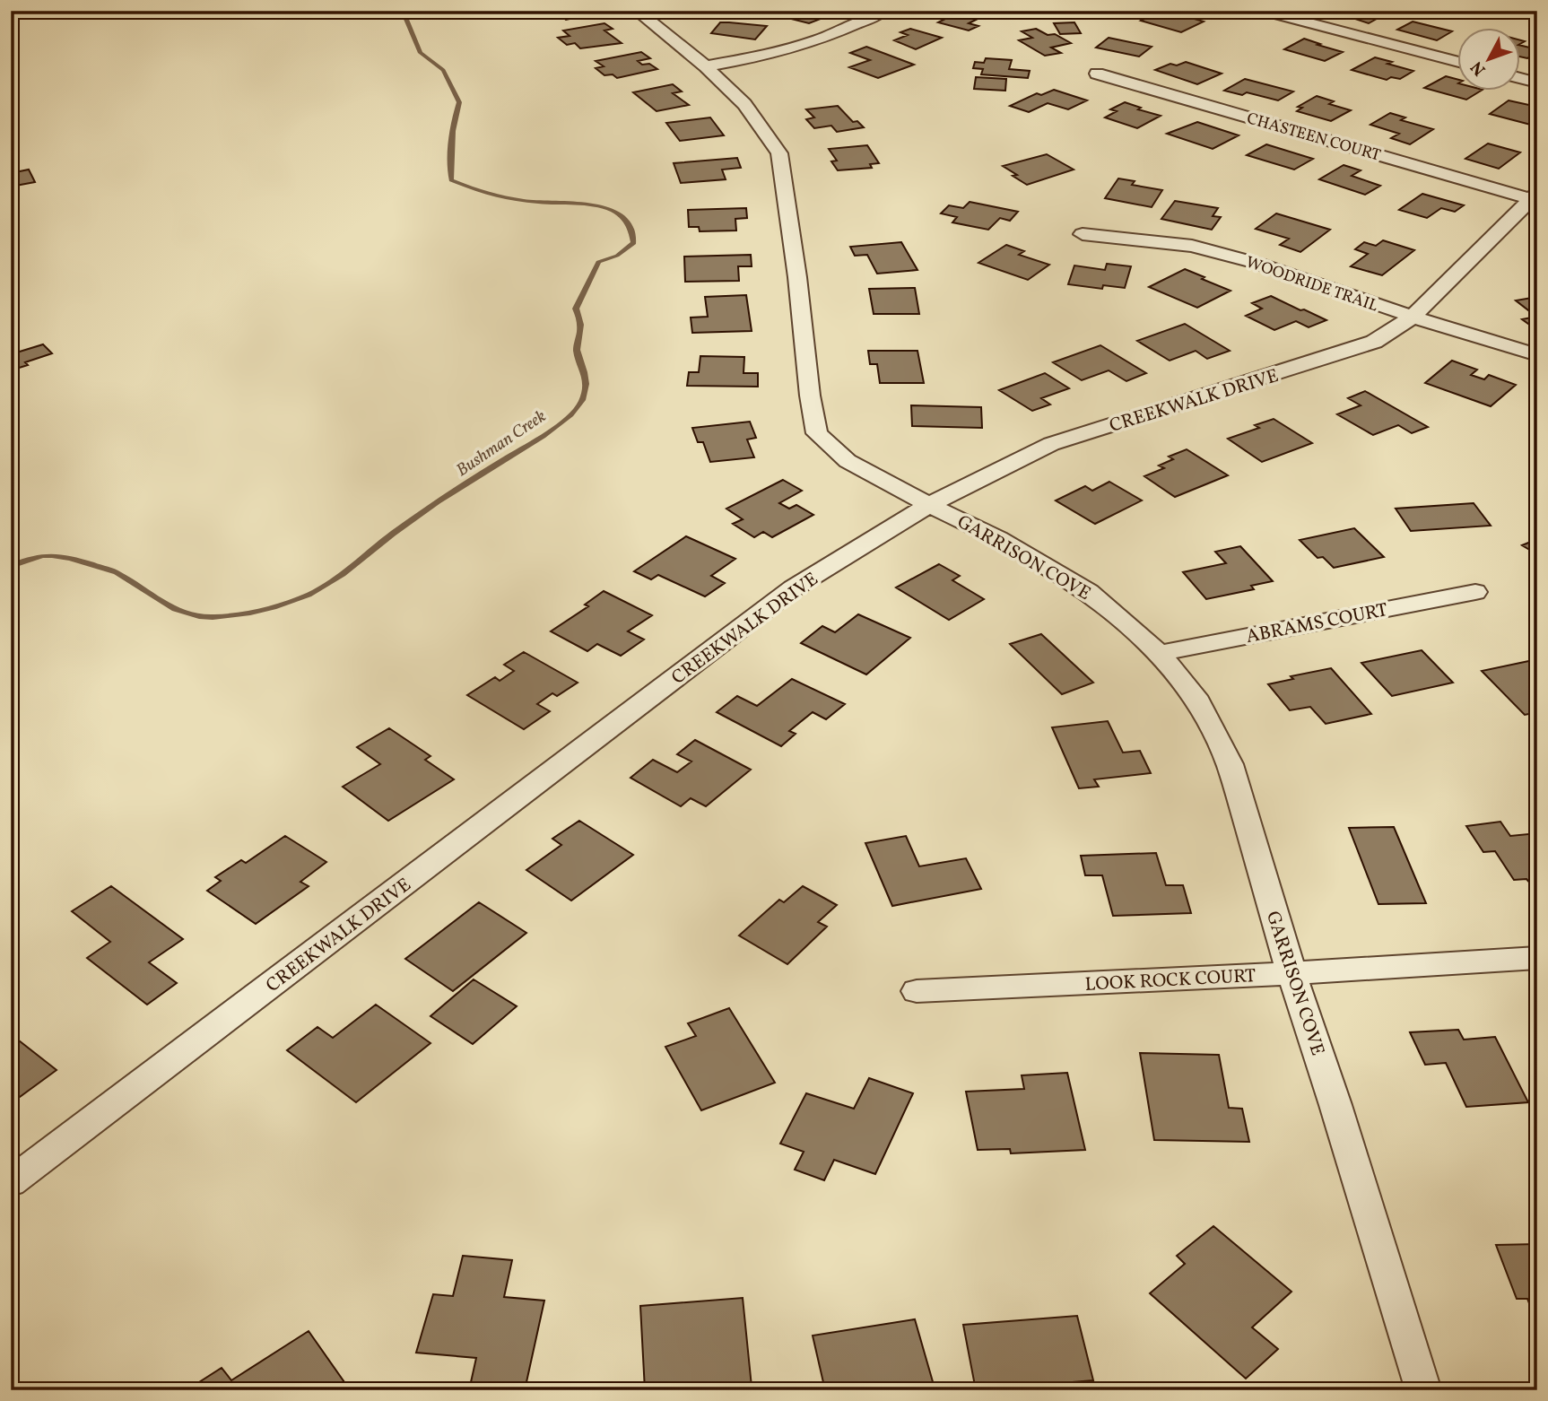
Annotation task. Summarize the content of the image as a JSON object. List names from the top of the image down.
{
  "streets": {
    "street": [
      "CHASTEEN COURT",
      "WOODRIDE TRAIL",
      "CREEKWALK DRIVE",
      "GARRISON COVE",
      "ABRAMS COURT",
      "LOOK ROCK COURT"
    ]
  },
  "crossings": [
    ["CHASTEEN COURT", "CREEKWALK DRIVE"],
    ["WOODRIDE TRAIL", "CREEKWALK DRIVE"],
    ["CREEKWALK DRIVE", "GARRISON COVE"],
    ["GARRISON COVE", "ABRAMS COURT"],
    ["GARRISON COVE", "LOOK ROCK COURT"]
  ],
  "water": ["Bushman Creek"],
  "north": "bottom left"
}
